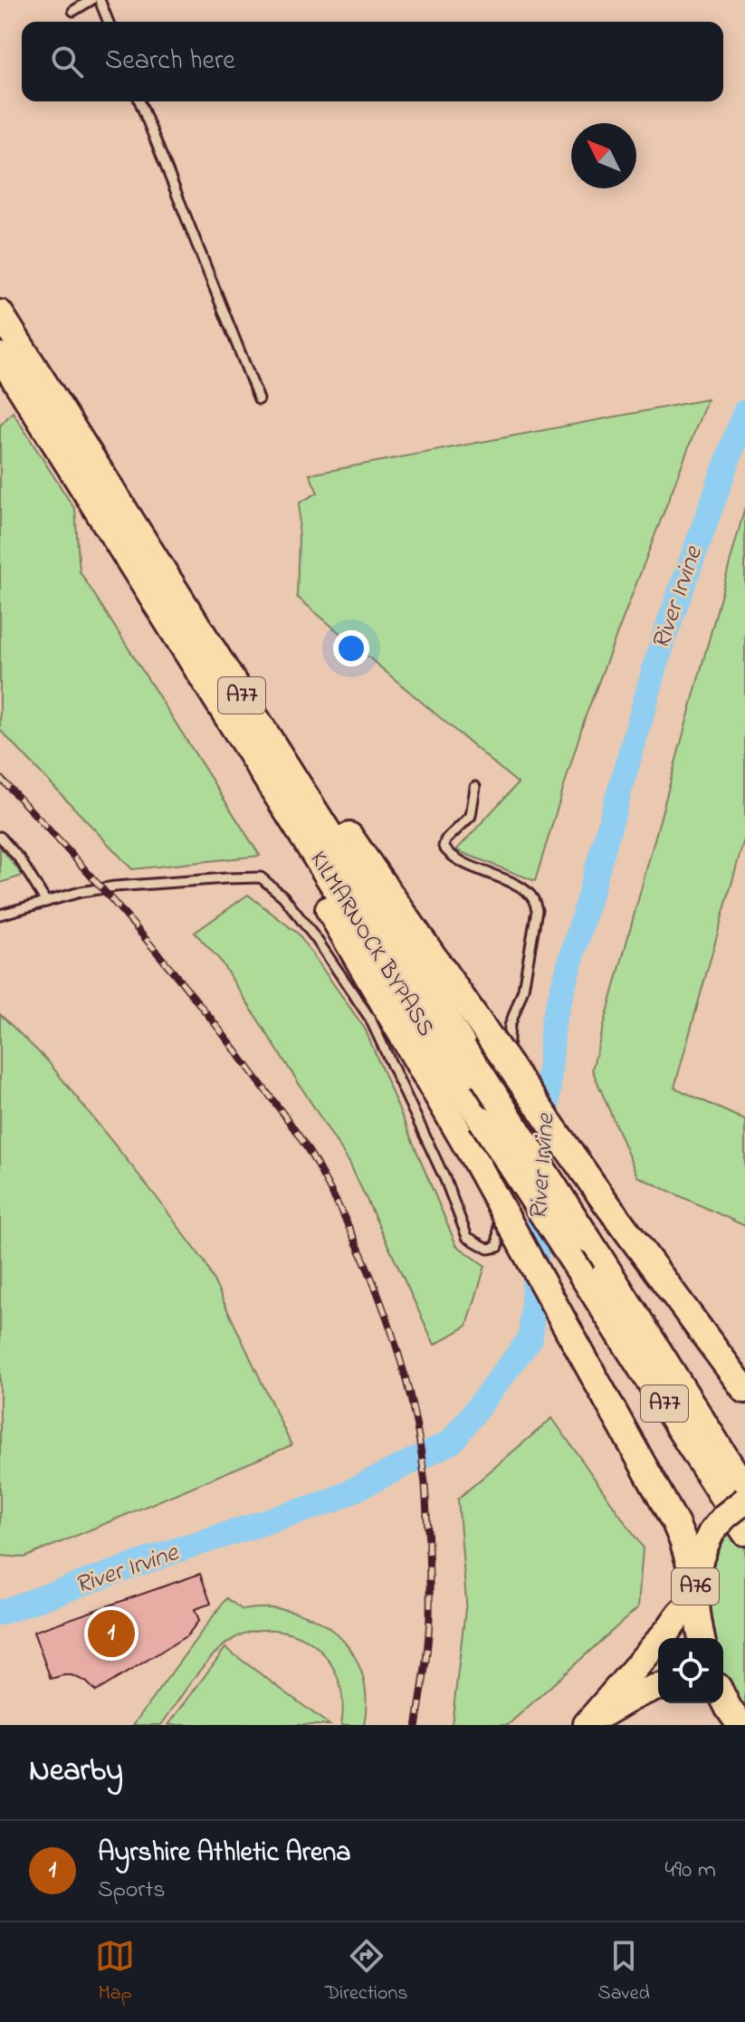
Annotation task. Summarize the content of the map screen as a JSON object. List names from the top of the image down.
{
  "streets": {
    "main road": ["A77", "KILMARNOCK BYPASS", "A76"]
  },
  "crossings": [
    ["A77", "KILMARNOCK BYPASS"],
    ["A77", "A76"]
  ],
  "water": ["River Irvine"],
  "north": "top left",
  "page": {
    "search": "Search here",
    "pins": "1",
    "heading": "Nearby",
    "list": [
      {
        "mark": "1",
        "name": "Ayrshire Athletic Arena",
        "note": "Sports",
        "value": "490 m"
      }
    ],
    "nav": ["Map", "Directions", "Saved"]
  }
}
